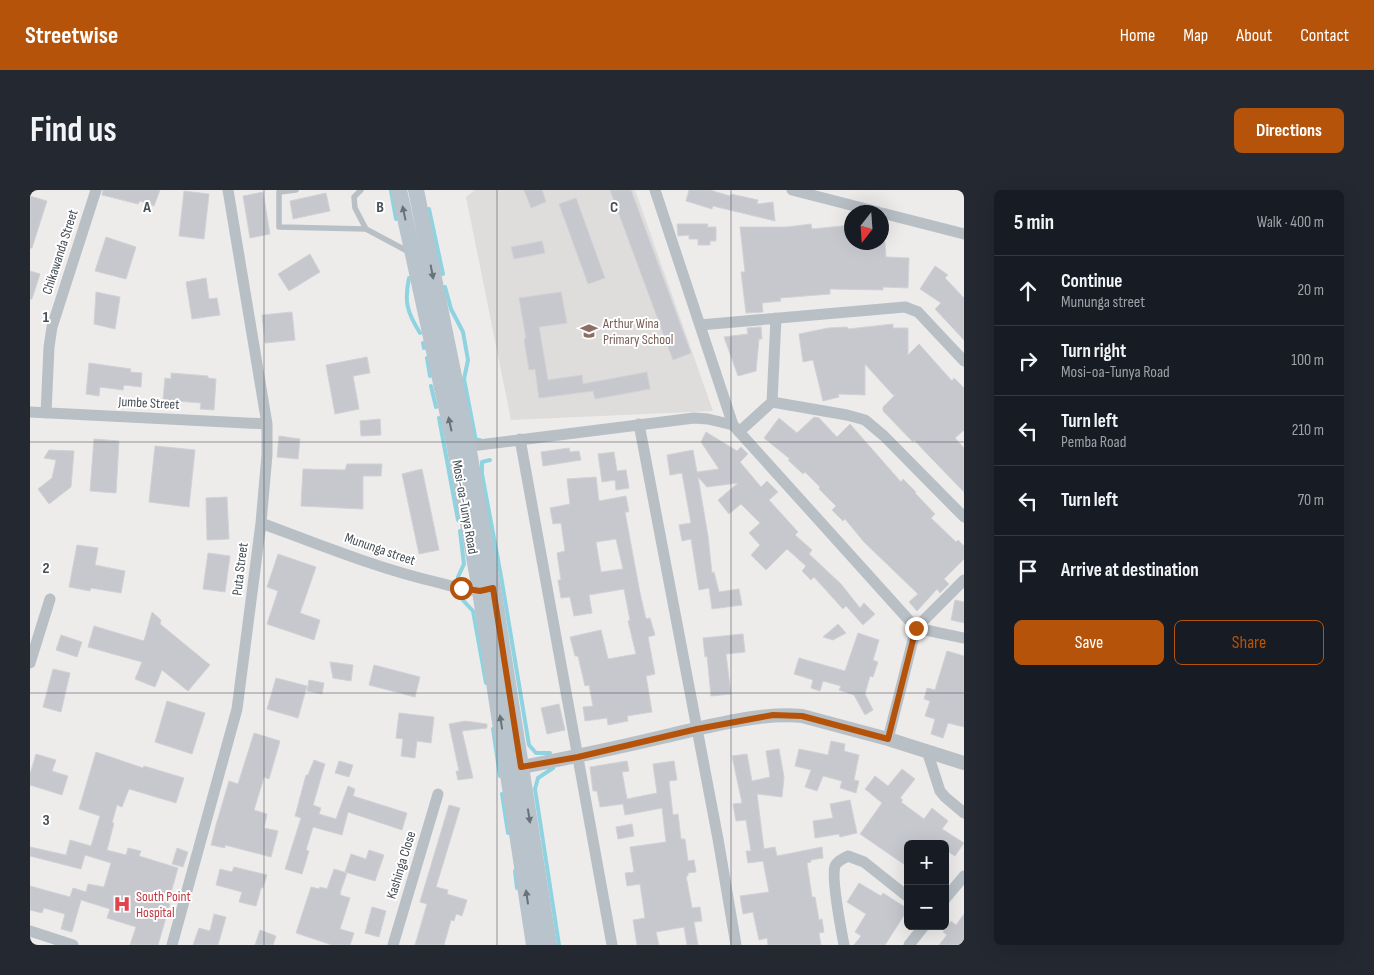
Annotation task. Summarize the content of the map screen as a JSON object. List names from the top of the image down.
{
  "streets": {
    "main road": ["Mosi-oa-Tunya Road"],
    "street": [
      "Chikawanda Street",
      "Jumbe Street",
      "Mununga street",
      "Puta Street",
      "Kashinga Close"
    ]
  },
  "crossings": [
    ["Chikawanda Street", "Jumbe Street"],
    ["Jumbe Street", "Puta Street"],
    ["Mosi-oa-Tunya Road", "Mununga street"],
    ["Mununga street", "Puta Street"]
  ],
  "places": {
    "school or university": ["Arthur Wina Primary School"],
    "hospital": ["South Point Hospital"]
  },
  "north": "bottom",
  "page": {
    "header": "Streetwise",
    "nav": [
      "Home",
      "Map",
      "About",
      "Contact"
    ],
    "buttons": [
      "Directions",
      ["Save", "Share"]
    ],
    "title": "Find us",
    "heading": ["5 min", "Walk · 400 m"],
    "list": [
      ["Continue", "Mununga street", "20 m"],
      ["Turn right", "Mosi-oa-Tunya Road", "100 m"],
      ["Turn left", "Pemba Road", "210 m"],
      ["Turn left", "70 m"],
      "Arrive at destination"
    ],
    "map_buttons": ["+", "−"]
  },
  "grid": {
    "columns": ["A", "B", "C"],
    "rows": ["1", "2", "3"]
  }
}
